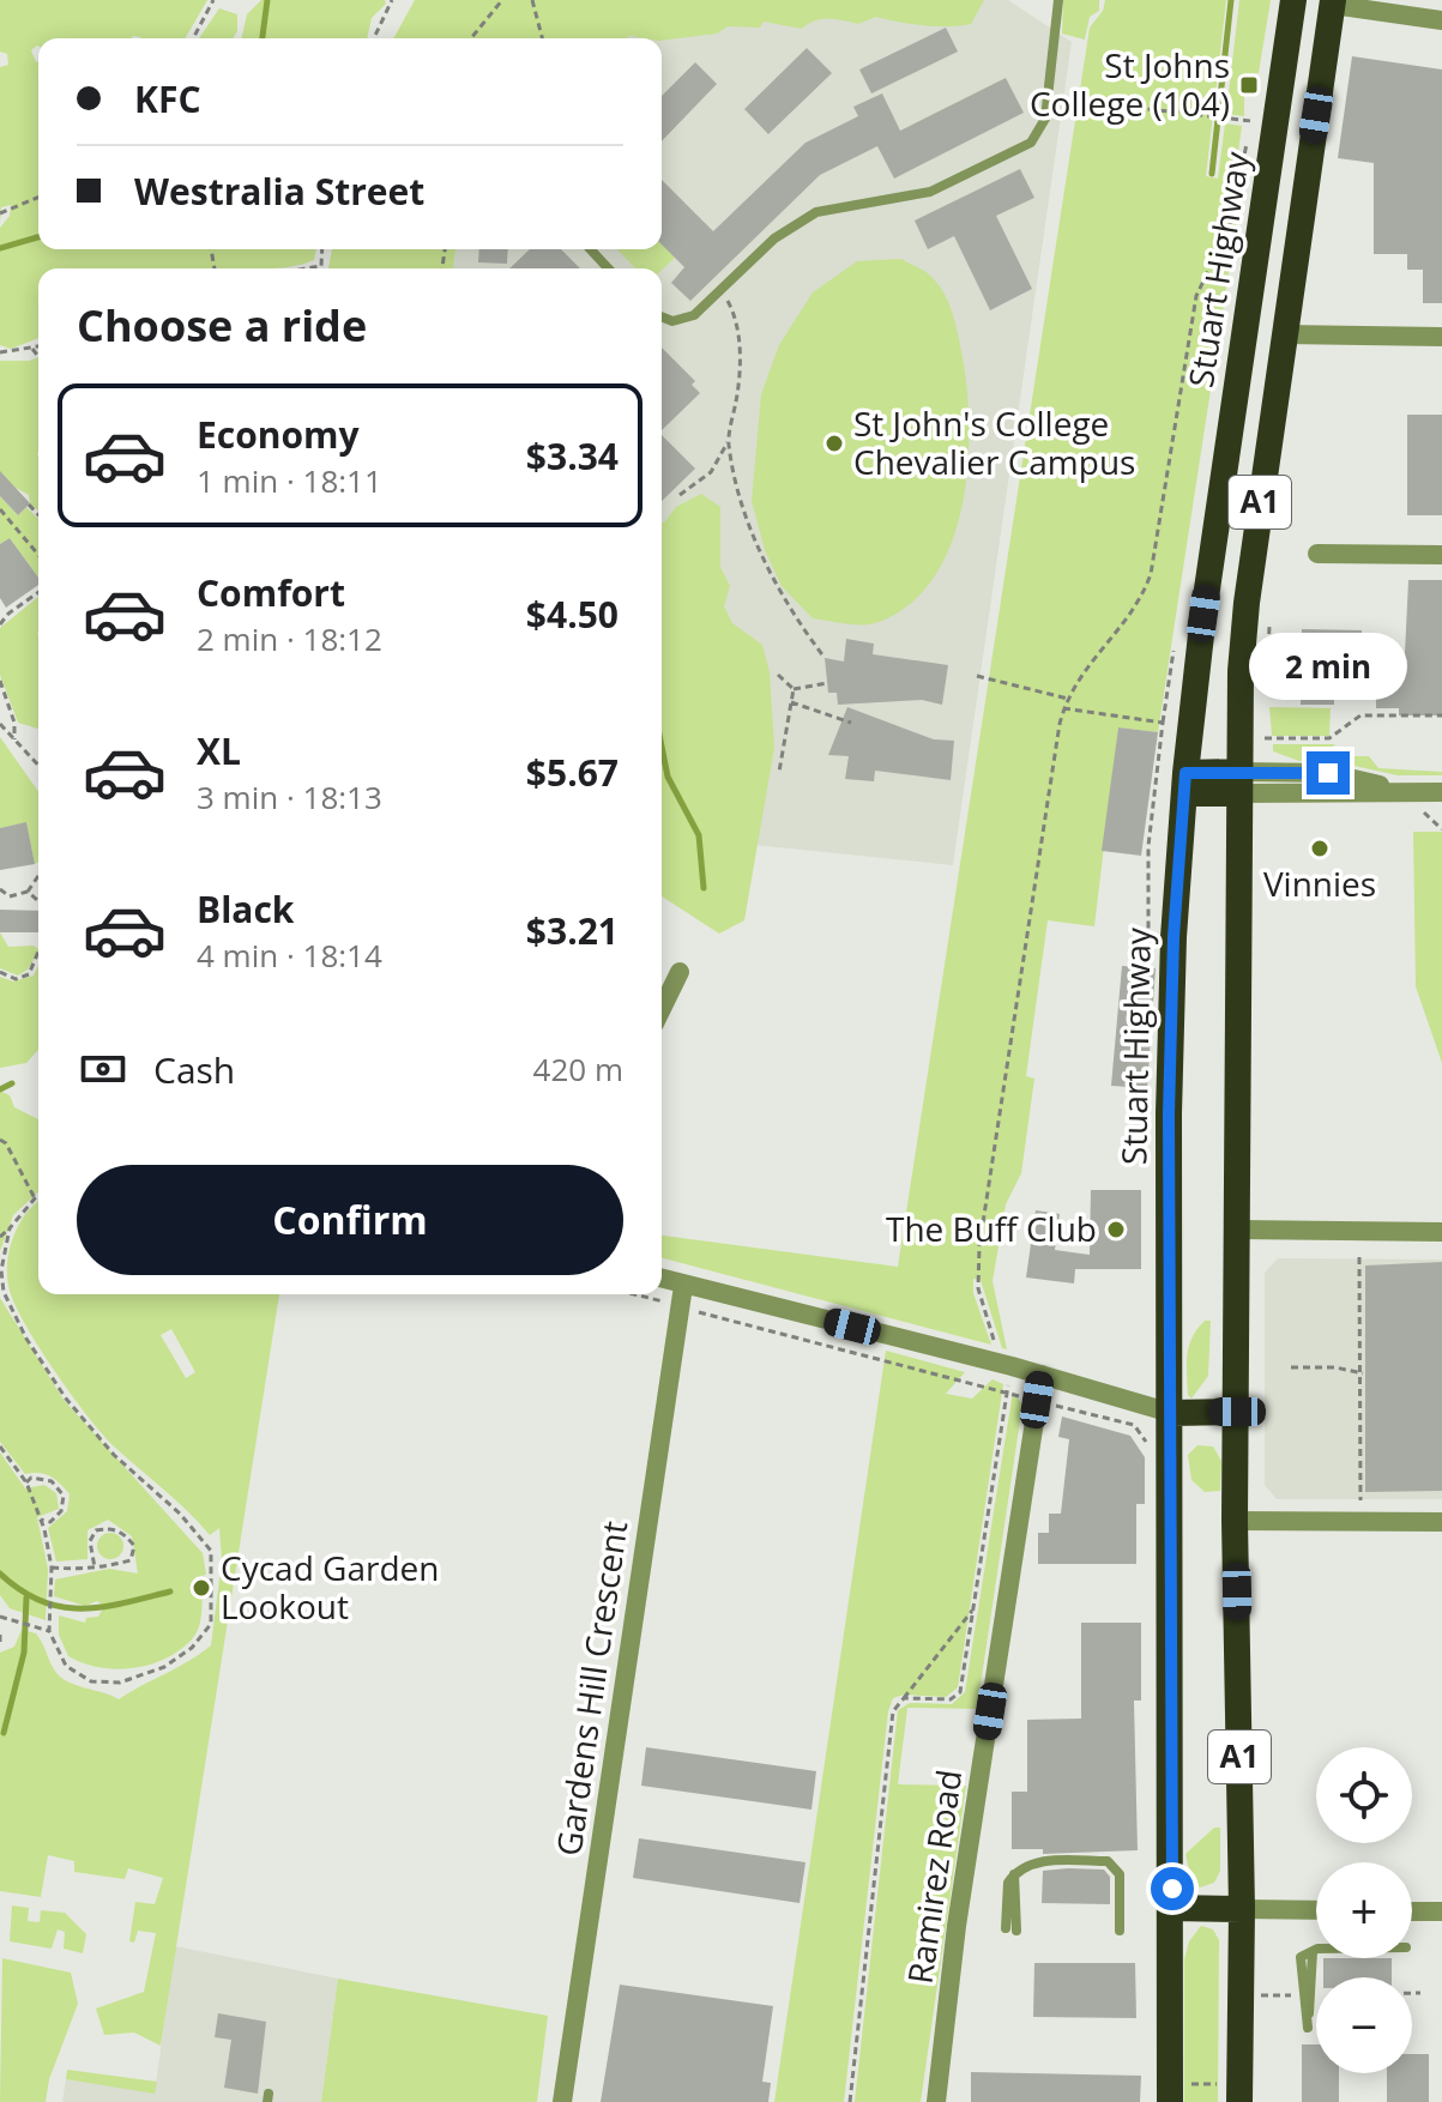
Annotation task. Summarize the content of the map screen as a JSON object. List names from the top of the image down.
{
  "streets": {
    "highway": ["Stuart Highway", "A1"],
    "street": ["Gardens Hill Crescent", "Ramirez Road"]
  },
  "places": {
    "transit": ["St Johns College (104)"],
    "other": [
      "St John's College Chevalier Campus",
      "Vinnies",
      "The Buff Club",
      "Cycad Garden Lookout"
    ]
  },
  "page": {
    "banner": ["KFC", "Westralia Street"],
    "heading": "Choose a ride",
    "list": [
      {
        "name": "Economy",
        "note": "1 min · 18:11",
        "value": "$3.34"
      },
      {
        "name": "Comfort",
        "note": "2 min · 18:12",
        "value": "$4.50"
      },
      {
        "name": "XL",
        "note": "3 min · 18:13",
        "value": "$5.67"
      },
      {
        "name": "Black",
        "note": "4 min · 18:14",
        "value": "$3.21"
      }
    ],
    "bubble": "2 min",
    "pay": ["Cash", "420 m"],
    "buttons": "Confirm",
    "map_buttons": ["+", "−"]
  }
}
